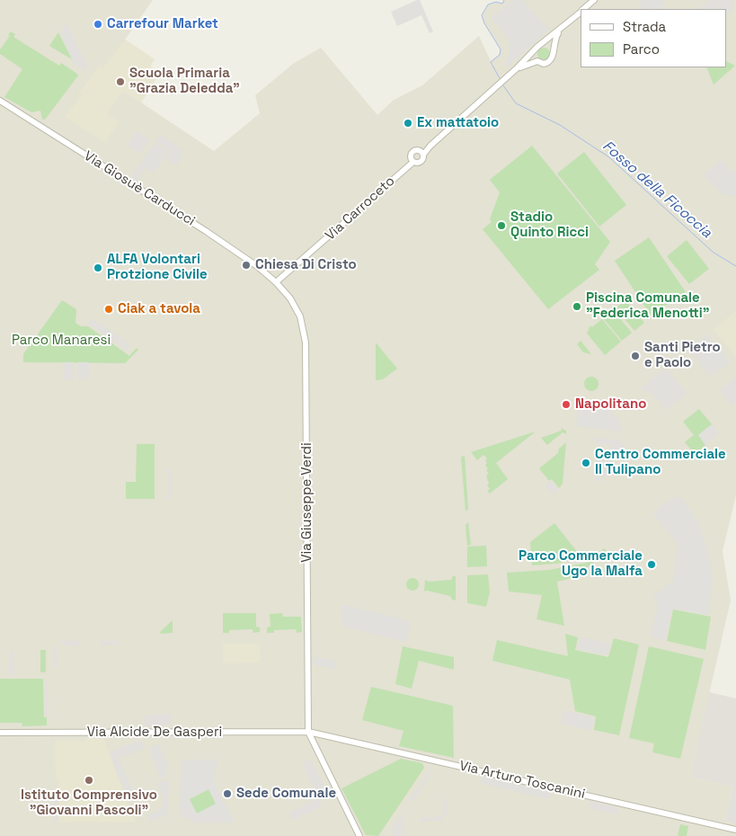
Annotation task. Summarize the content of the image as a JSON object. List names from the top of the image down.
{
  "streets": {
    "street": [
      "Via Giosuè Carducci",
      "Via Carroceto",
      "Via Giuseppe Verdi",
      "Via Alcide De Gasperi",
      "Via Arturo Toscanini"
    ]
  },
  "crossings": [
    ["Via Giosuè Carducci", "Via Carroceto"],
    ["Via Giosuè Carducci", "Via Giuseppe Verdi"],
    ["Via Carroceto", "Via Giuseppe Verdi"],
    ["Via Giuseppe Verdi", "Via Alcide De Gasperi"],
    ["Via Giuseppe Verdi", "Via Arturo Toscanini"],
    ["Via Alcide De Gasperi", "Via Arturo Toscanini"]
  ],
  "water": ["Fosso della Ficoccia"],
  "parks": ["Parco Manaresi"],
  "places": [
    "Carrefour Market",
    "Scuola Primaria \"Grazia Deledda\"",
    "Ex mattatoio",
    "Stadio Quinto Ricci",
    "Chiesa Di Cristo",
    "ALFA Volontari Protzione Civile",
    "Piscina Comunale \"Federica Menotti\"",
    "Ciak a tavola",
    "Santi Pietro e Paolo",
    "Napolitano",
    "Centro Commerciale Il Tulipano",
    "Parco Commerciale Ugo la Malfa",
    "Istituto Comprensivo \"Giovanni Pascoli\"",
    "Sede Comunale"
  ],
  "legend": ["Strada", "Parco"]
}
